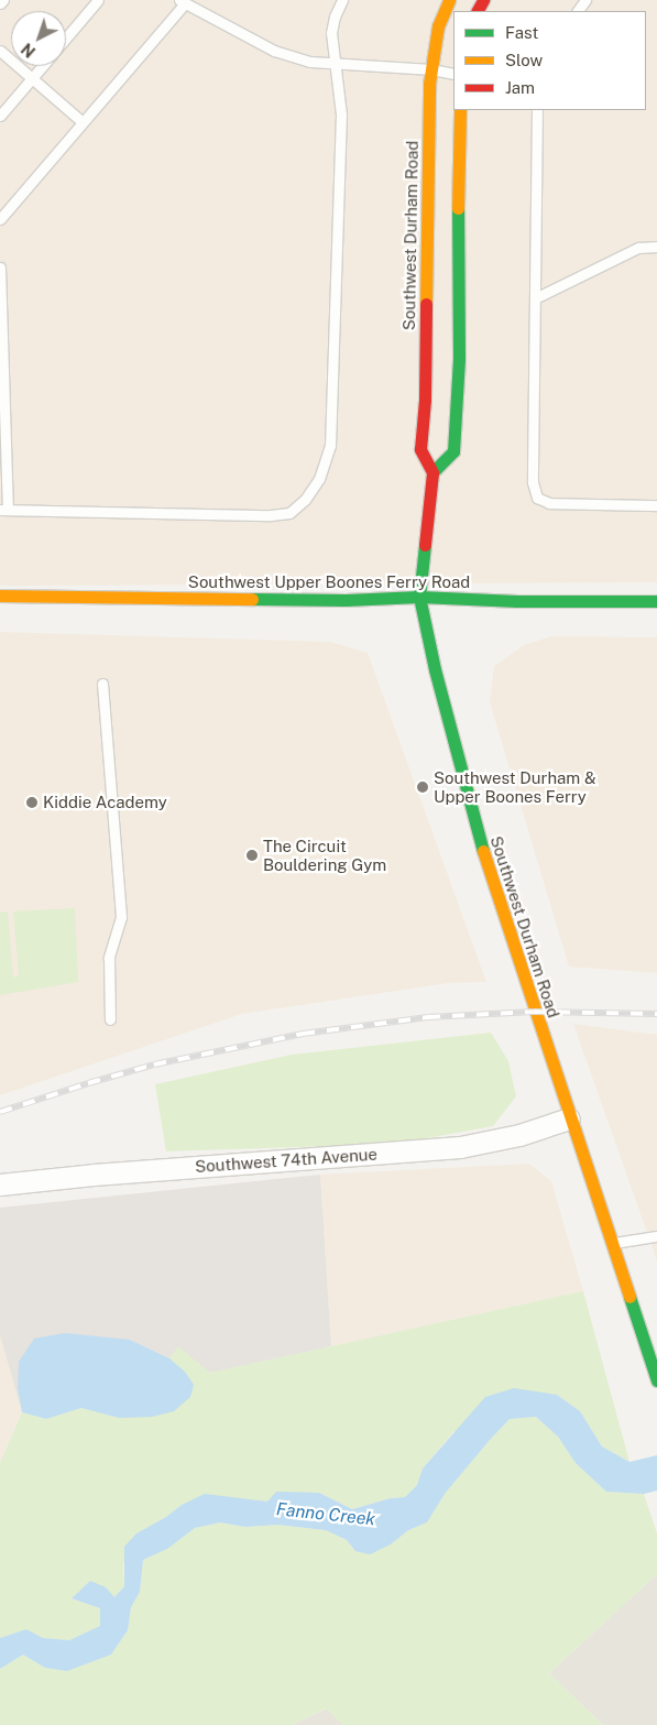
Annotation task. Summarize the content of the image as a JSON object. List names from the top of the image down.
{
  "streets": {
    "main road": ["Southwest Durham Road", "Southwest Upper Boones Ferry Road"],
    "street": ["Southwest 74th Avenue"]
  },
  "crossings": [
    ["Southwest Durham Road", "Southwest Upper Boones Ferry Road"],
    ["Southwest Durham Road", "Southwest 74th Avenue"]
  ],
  "water": ["Fanno Creek"],
  "places": ["Southwest Durham & Upper Boones Ferry", "Kiddie Academy", "The Circuit Bouldering Gym"],
  "legend": ["Fast", "Slow", "Jam"],
  "north": "bottom left"
}
